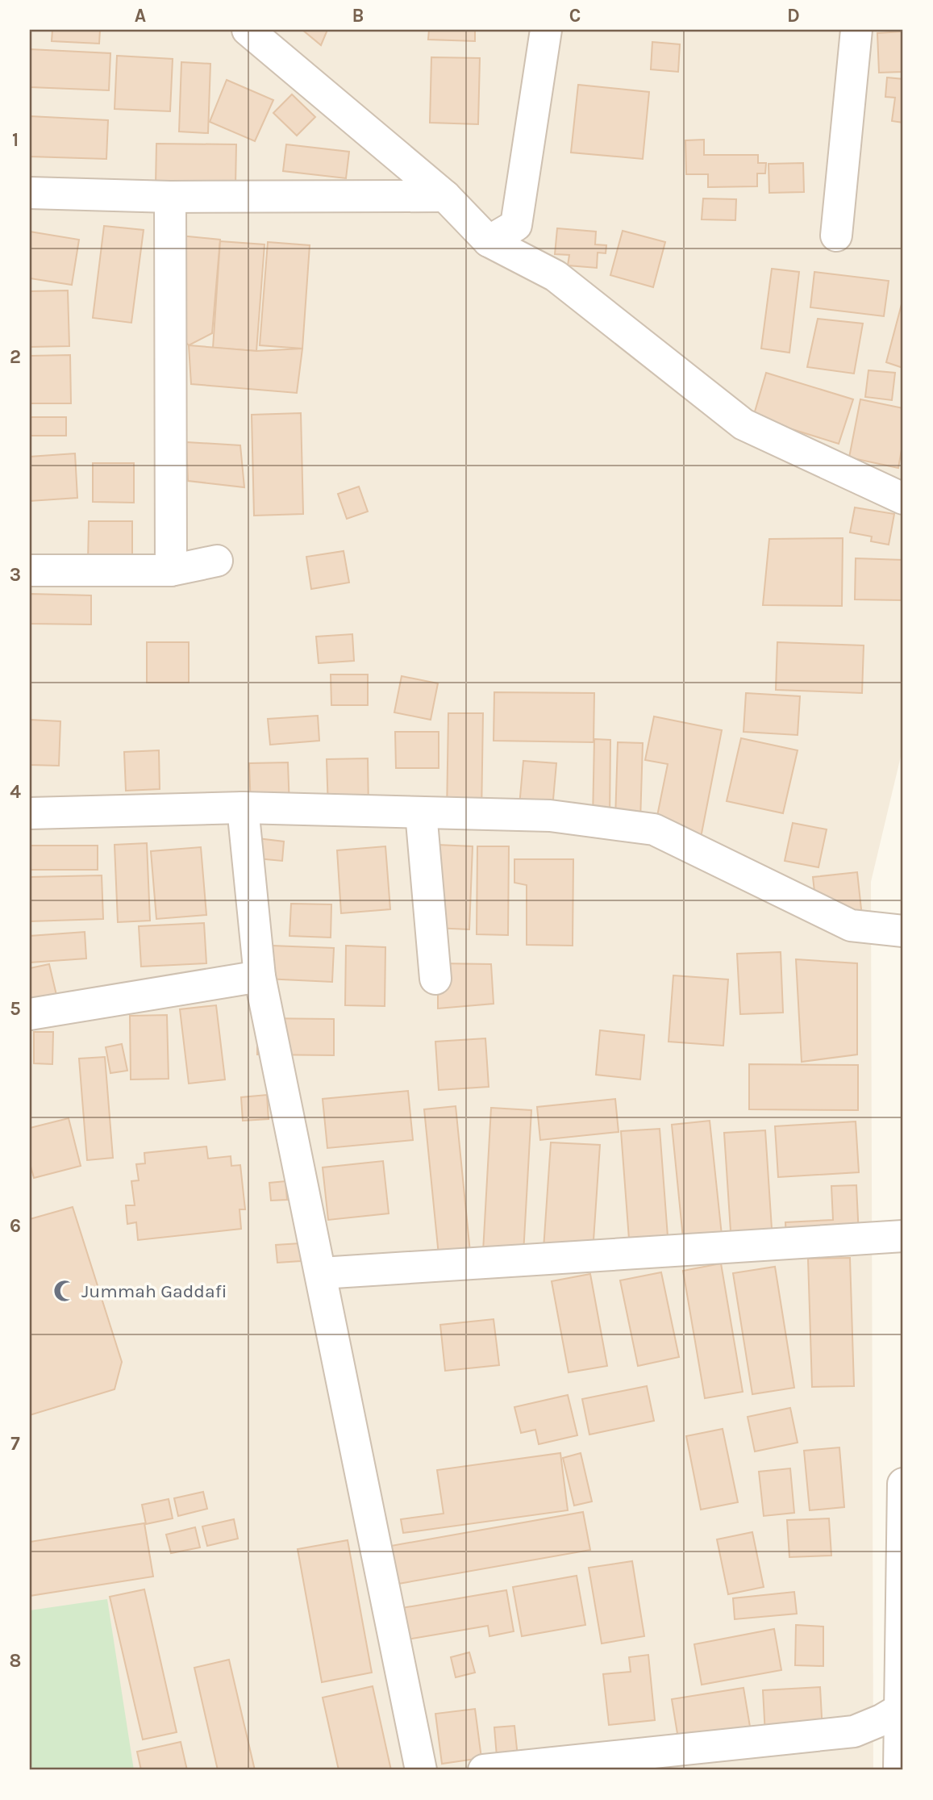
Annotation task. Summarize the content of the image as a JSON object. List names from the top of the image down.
{
  "places": {
    "mosque": ["Jummah Gaddafi"]
  },
  "grid": {
    "columns": [
      "A",
      "B",
      "C",
      "D"
    ],
    "rows": [
      "1",
      "2",
      "3",
      "4",
      "5",
      "6",
      "7",
      "8"
    ]
  }
}
